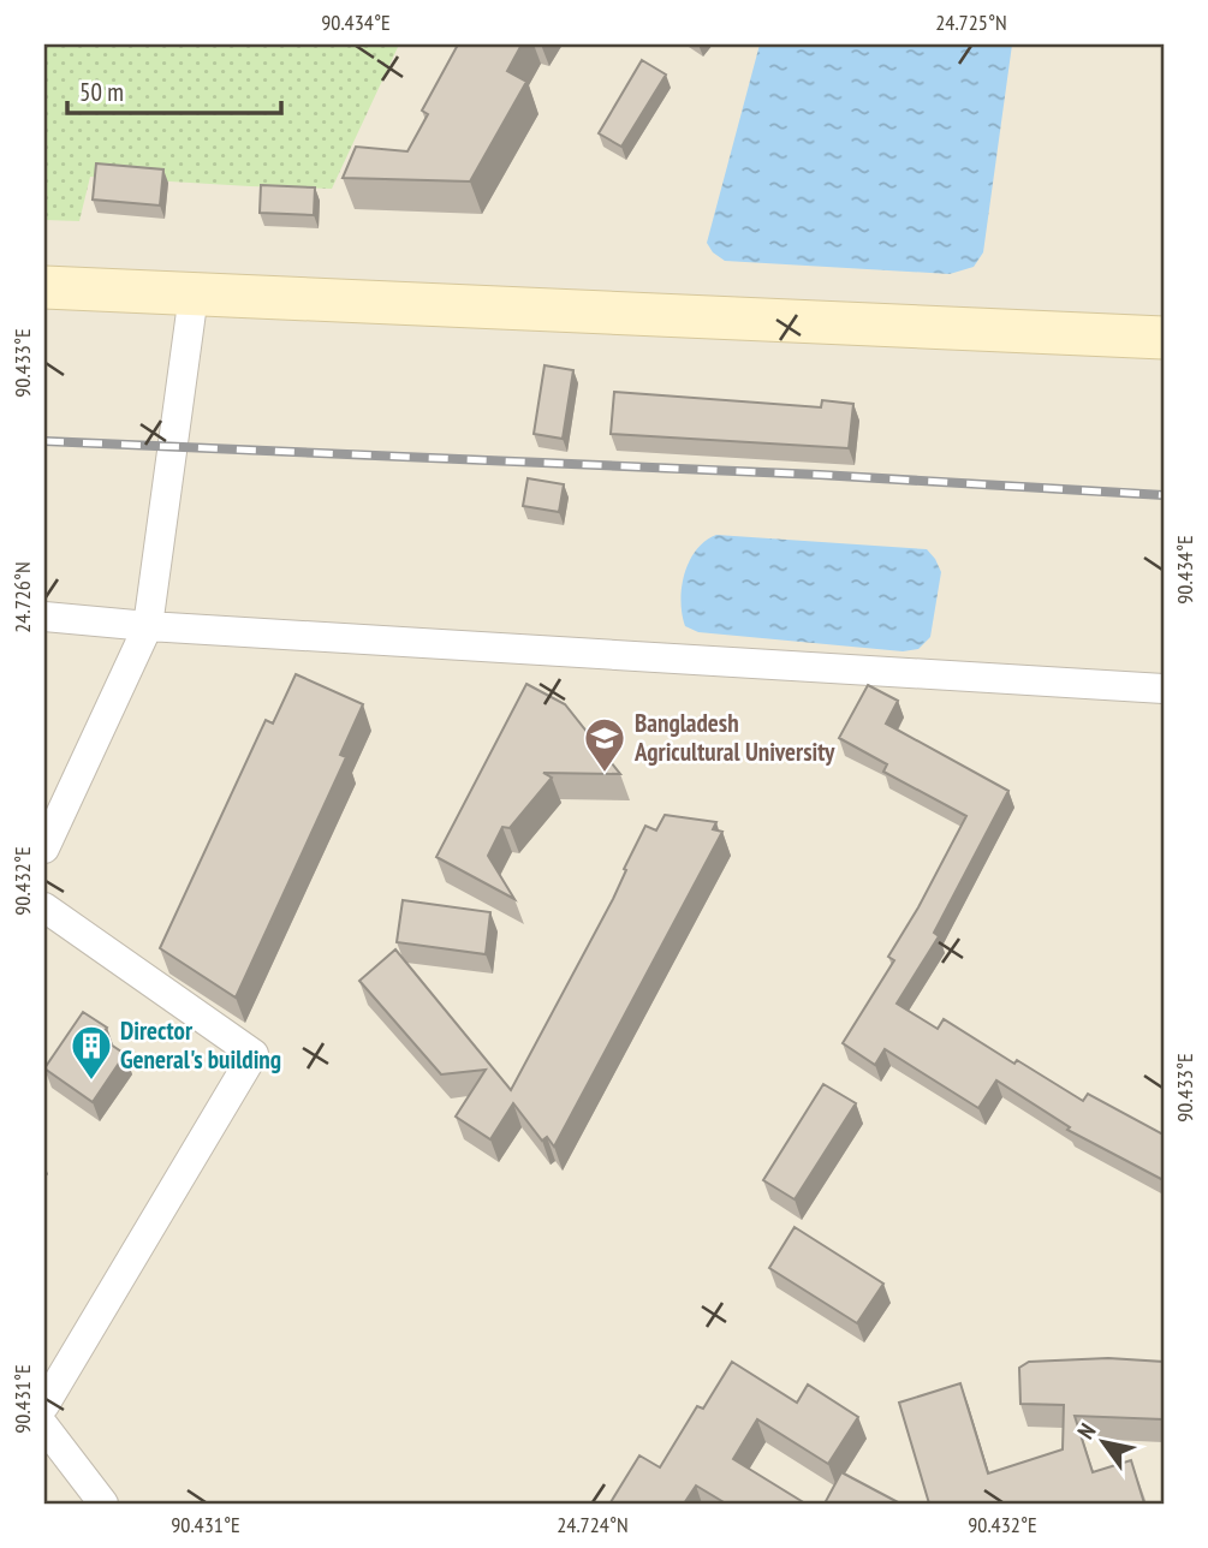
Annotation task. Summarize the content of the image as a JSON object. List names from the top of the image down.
{
  "places": {
    "school or university": ["Bangladesh Agricultural University"],
    "building": ["Director General's building"]
  },
  "scale_bar": "50 m",
  "north": "top left",
  "coordinates": [
    "90.434°E",
    "24.725°N",
    "90.433°E",
    "24.726°N",
    "90.432°E",
    "90.431°E",
    "24.724°N"
  ]
}
